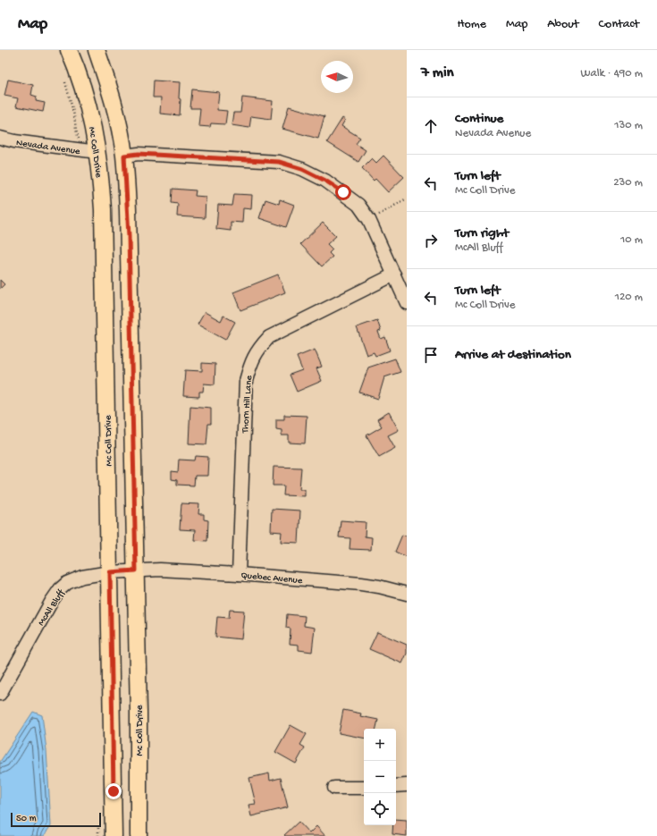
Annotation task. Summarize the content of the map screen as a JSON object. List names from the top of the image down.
{
  "streets": {
    "main road": ["Mc Coll Drive"],
    "street": [
      "Nevada Avenue",
      "Thorn Hill Lane",
      "Quebec Avenue",
      "McAll Bluff"
    ]
  },
  "crossings": [
    ["Nevada Avenue", "Mc Coll Drive"],
    ["Mc Coll Drive", "Quebec Avenue"],
    ["Mc Coll Drive", "McAll Bluff"],
    ["Thorn Hill Lane", "Quebec Avenue"],
    ["Quebec Avenue", "McAll Bluff"]
  ],
  "scale_bar": "50 m",
  "north": "left",
  "page": {
    "header": "Map",
    "nav": [
      "Home",
      "Map",
      "About",
      "Contact"
    ],
    "heading": ["7 min", "Walk · 490 m"],
    "list": [
      ["Continue", "Nevada Avenue", "130 m"],
      ["Turn left", "Mc Coll Drive", "230 m"],
      ["Turn right", "McAll Bluff", "10 m"],
      ["Turn left", "Mc Coll Drive", "120 m"],
      "Arrive at destination"
    ],
    "map_buttons": ["+", "−"],
    "scale": "50 m"
  }
}
